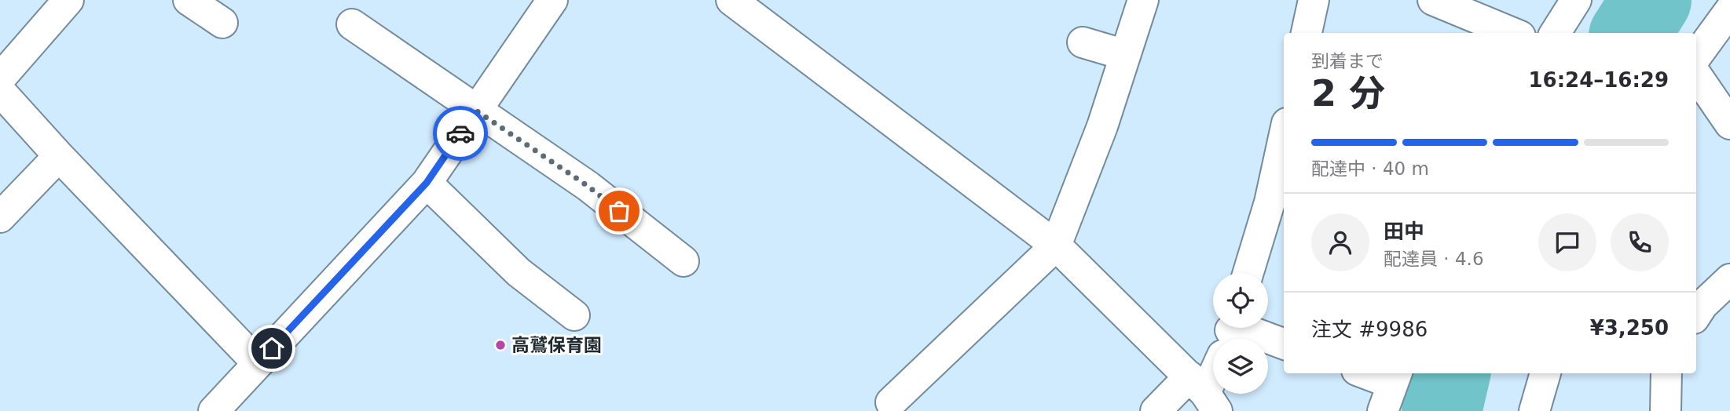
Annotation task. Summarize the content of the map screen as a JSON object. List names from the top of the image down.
{
  "places": ["高鷲保育園"],
  "page": {
    "heading": ["2 分", "到着まで", "16:24–16:29"],
    "panel": [
      "田中",
      "配達員 · 4.6",
      "注文 #9986",
      "¥3,250"
    ],
    "bar": "配達中 · 40 m"
  }
}
